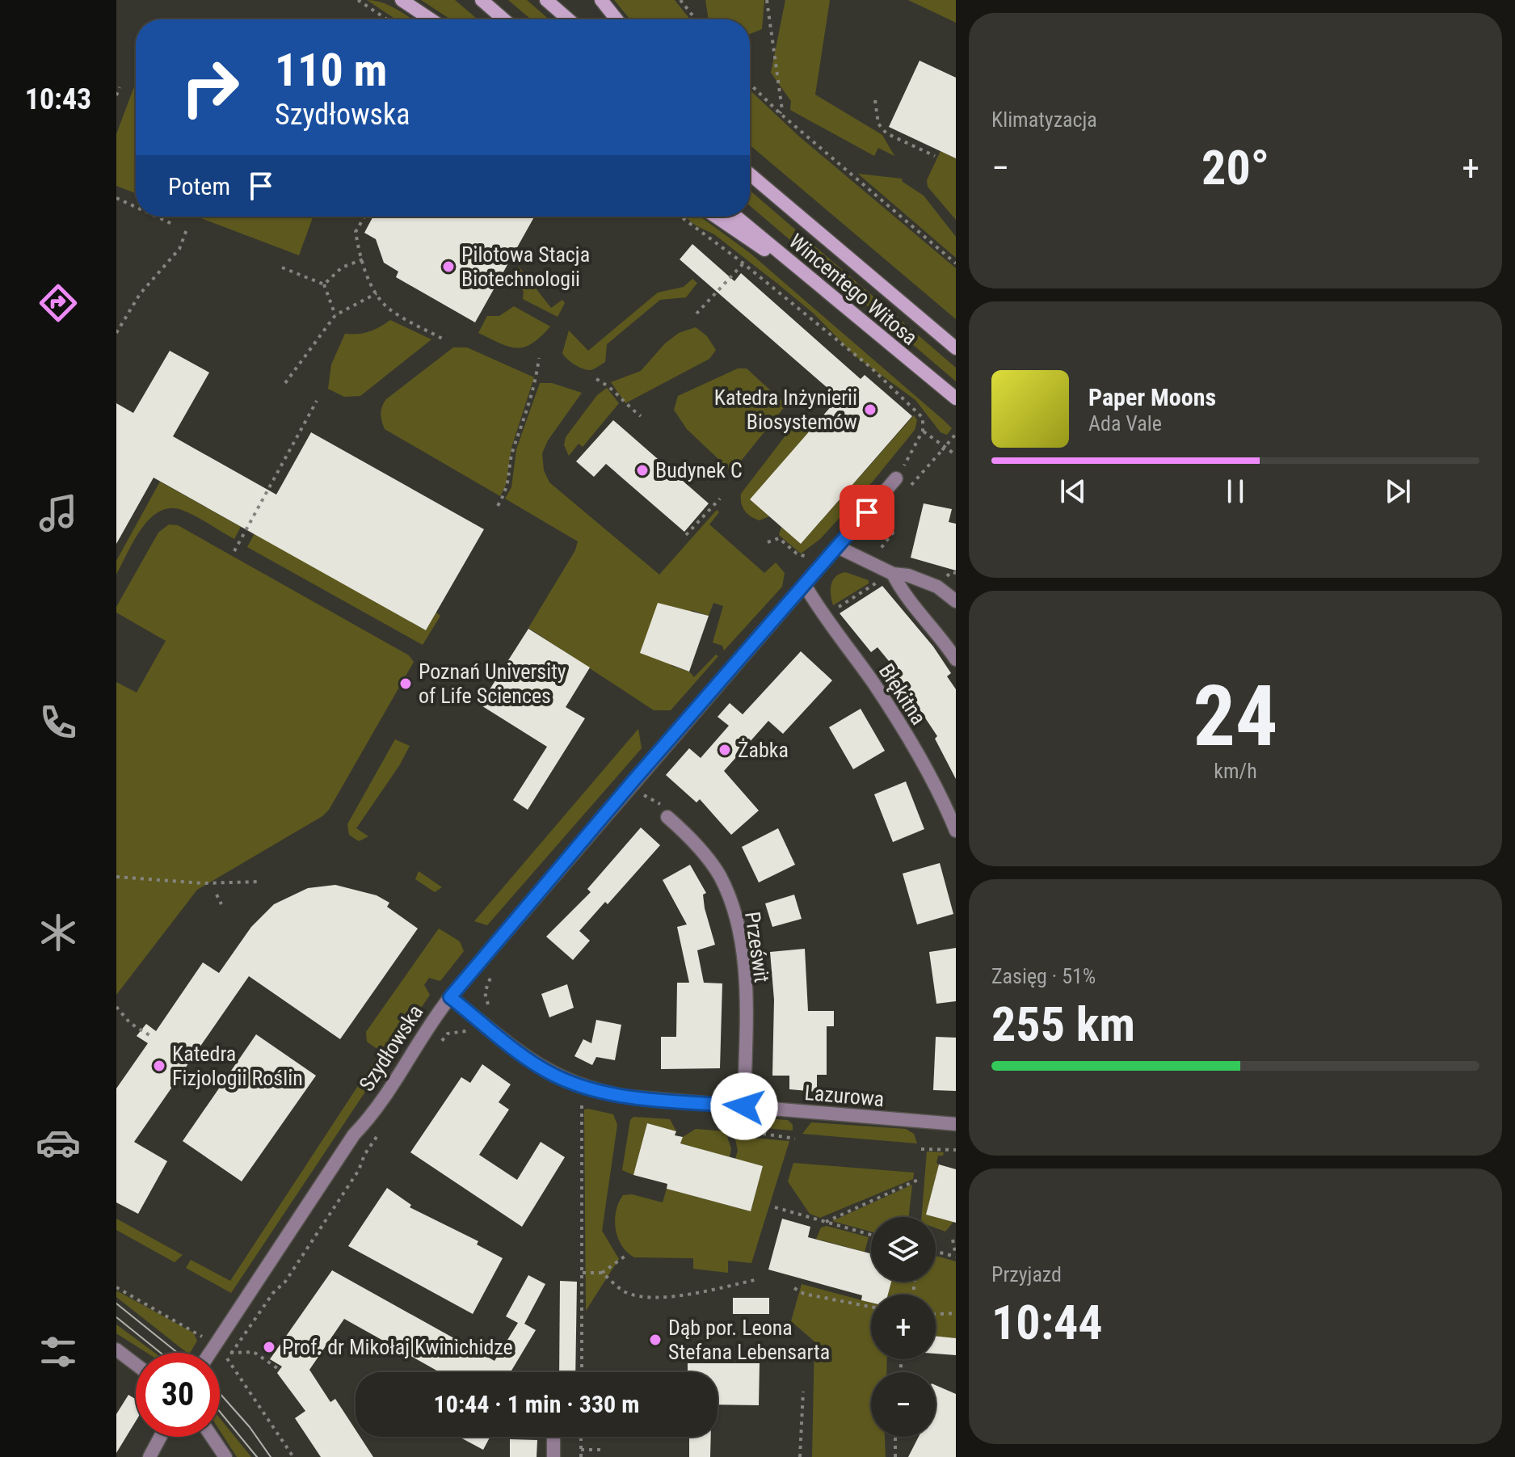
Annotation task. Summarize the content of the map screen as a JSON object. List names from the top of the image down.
{
  "streets": {
    "main road": ["Wincentego Witosa"],
    "street": [
      "Błękitna",
      "Prześwit",
      "Szydłowska",
      "Lazurowa"
    ]
  },
  "crossings": [
    ["Błękitna", "Szydłowska"],
    ["Prześwit", "Lazurowa"],
    ["Szydłowska", "Lazurowa"]
  ],
  "places": [
    "Pilotowa Stacja Biotechnologii",
    "Katedra Inżynierii Biosystemów",
    "Budynek C",
    "Poznań University of Life Sciences",
    "Żabka",
    "Katedra Fizjologii Roślin",
    "Dąb por. Leona Stefana Lebensarta",
    "Prof. dr Mikołaj Kwinichidze"
  ],
  "page": {
    "tabs": "10:43",
    "tile": [
      "Klimatyzacja",
      ["24", "km/h"],
      ["Zasięg · 51%", "255 km"],
      ["Przyjazd", "10:44"]
    ],
    "turn": ["110 m", "Szydłowska"],
    "heat": ["−", "20°", "+"],
    "then": "Potem",
    "song": ["Paper Moons", "Ada Vale"],
    "map_buttons": ["+", "−"],
    "limit": "30",
    "trip": "10:44 · 1 min · 330 m"
  }
}
